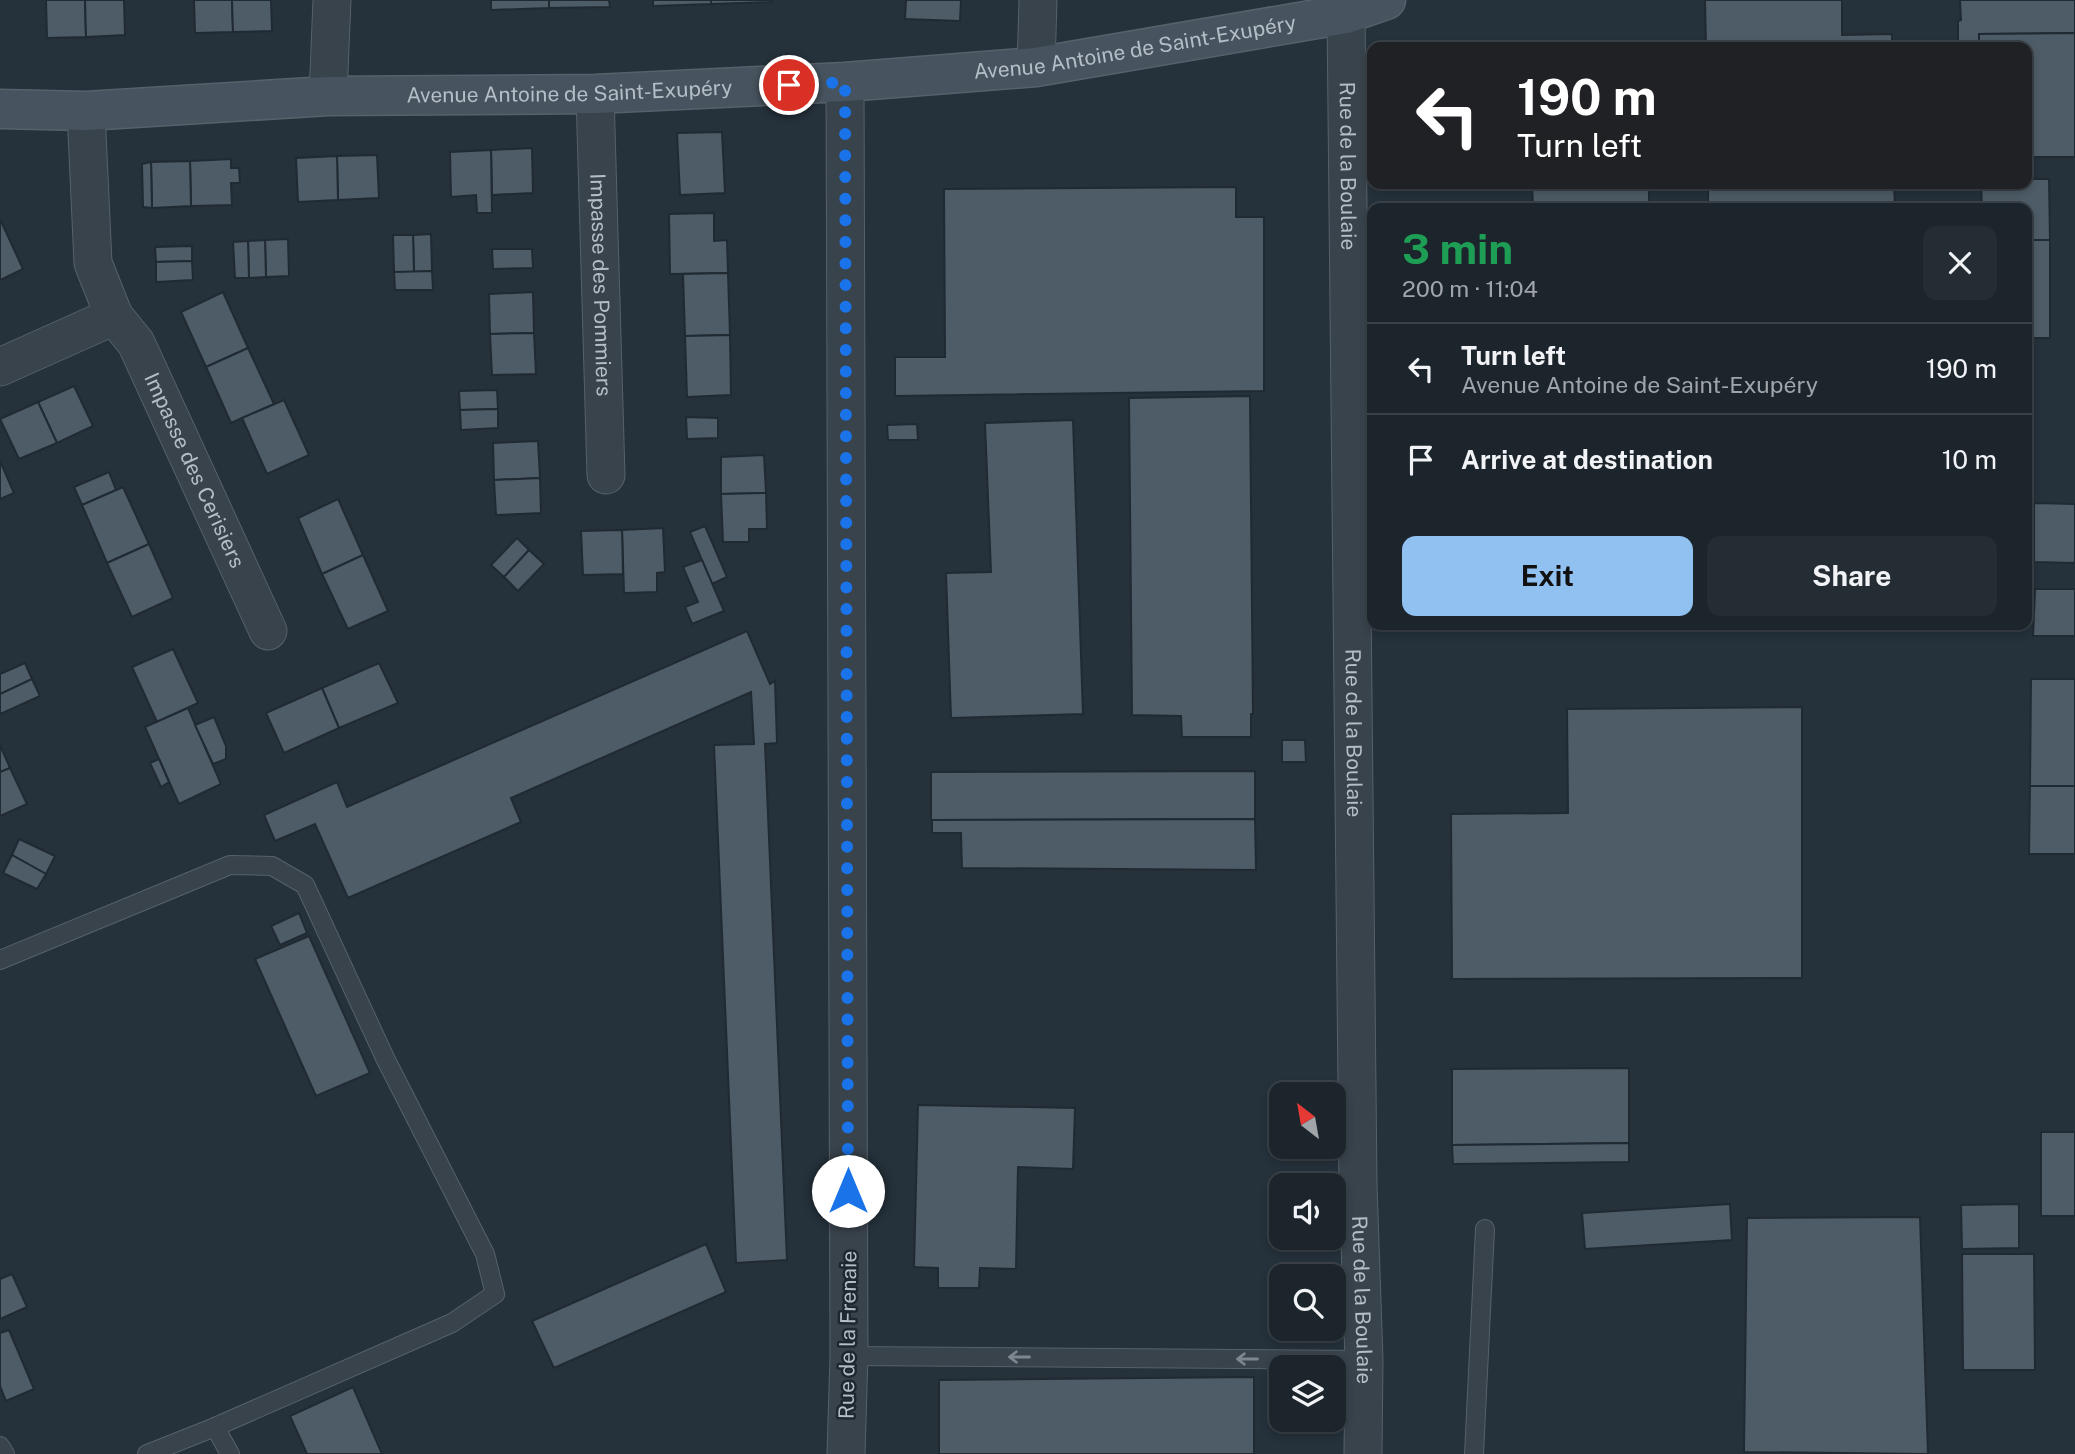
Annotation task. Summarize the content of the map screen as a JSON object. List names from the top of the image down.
{
  "streets": {
    "street": [
      "Avenue Antoine de Saint-Exupéry",
      "Rue de la Boulaie",
      "Impasse des Pommiers",
      "Impasse des Cerisiers",
      "Rue de la Frenaie"
    ]
  },
  "crossings": [
    ["Avenue Antoine de Saint-Exupéry", "Rue de la Boulaie"],
    ["Avenue Antoine de Saint-Exupéry", "Impasse des Pommiers"],
    ["Avenue Antoine de Saint-Exupéry", "Impasse des Cerisiers"],
    ["Avenue Antoine de Saint-Exupéry", "Rue de la Frenaie"]
  ],
  "north": "top left",
  "page": {
    "turn": ["190 m", "Turn left"],
    "heading": ["3 min", "200 m · 11:04"],
    "list": [
      {
        "name": "Turn left",
        "note": "Avenue Antoine de Saint-Exupéry",
        "value": "190 m"
      },
      {
        "name": "Arrive at destination",
        "value": "10 m"
      }
    ],
    "buttons": ["Exit", "Share"]
  }
}
